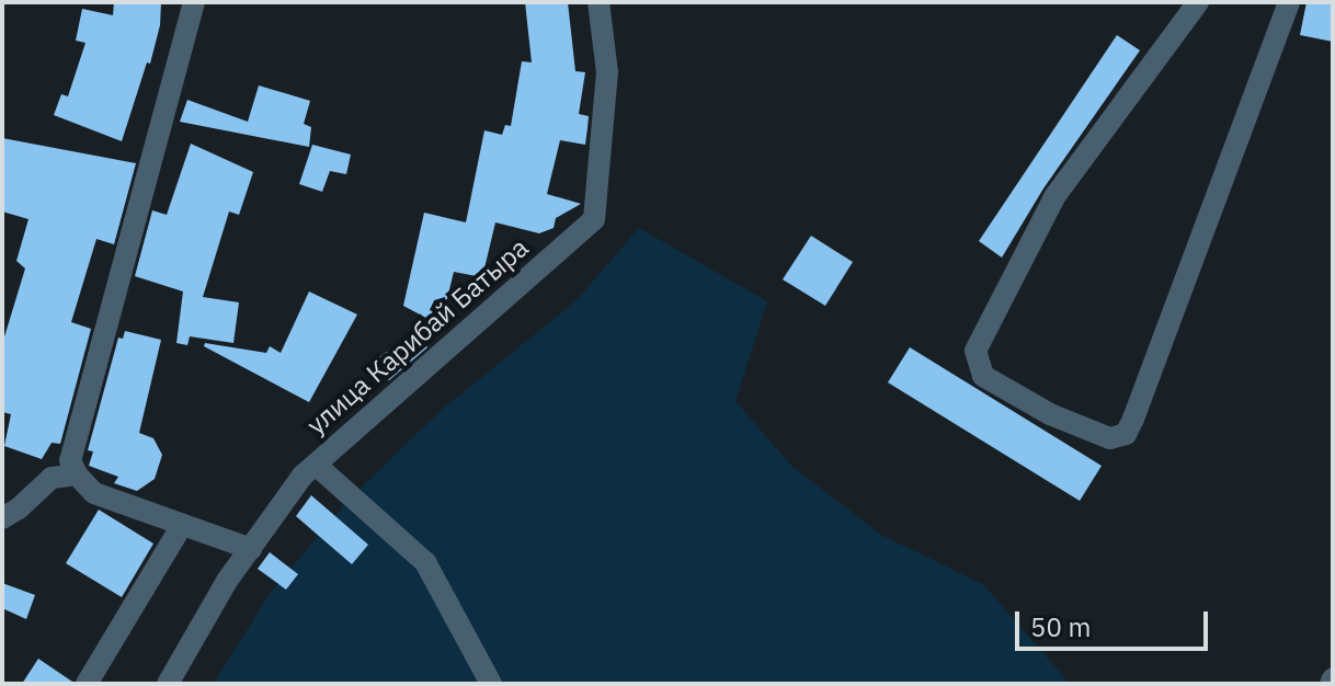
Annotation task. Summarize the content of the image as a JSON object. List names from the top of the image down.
{
  "streets": {
    "street": ["улица Карибай Батыра"]
  },
  "scale_bar": "50 m"
}
